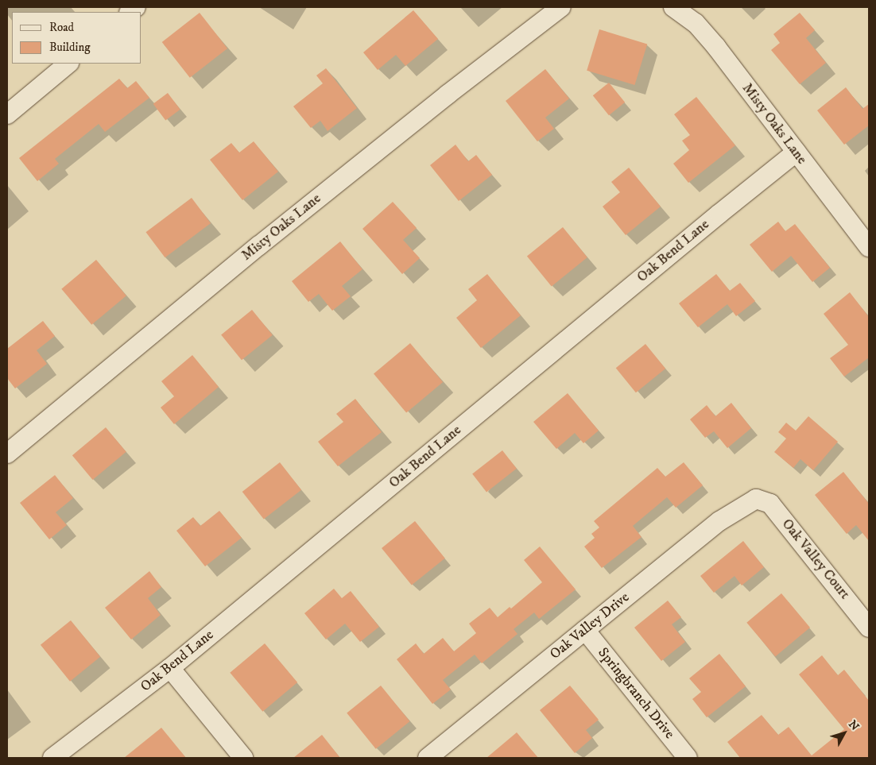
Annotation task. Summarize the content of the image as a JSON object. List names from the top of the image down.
{
  "streets": {
    "street": [
      "Misty Oaks Lane",
      "Oak Bend Lane",
      "Oak Valley Court",
      "Oak Valley Drive",
      "Springbranch Drive"
    ]
  },
  "crossings": [
    ["Misty Oaks Lane", "Oak Bend Lane"],
    ["Oak Valley Court", "Oak Valley Drive"],
    ["Oak Valley Drive", "Springbranch Drive"]
  ],
  "legend": ["Road", "Building"],
  "north": "top right"
}
